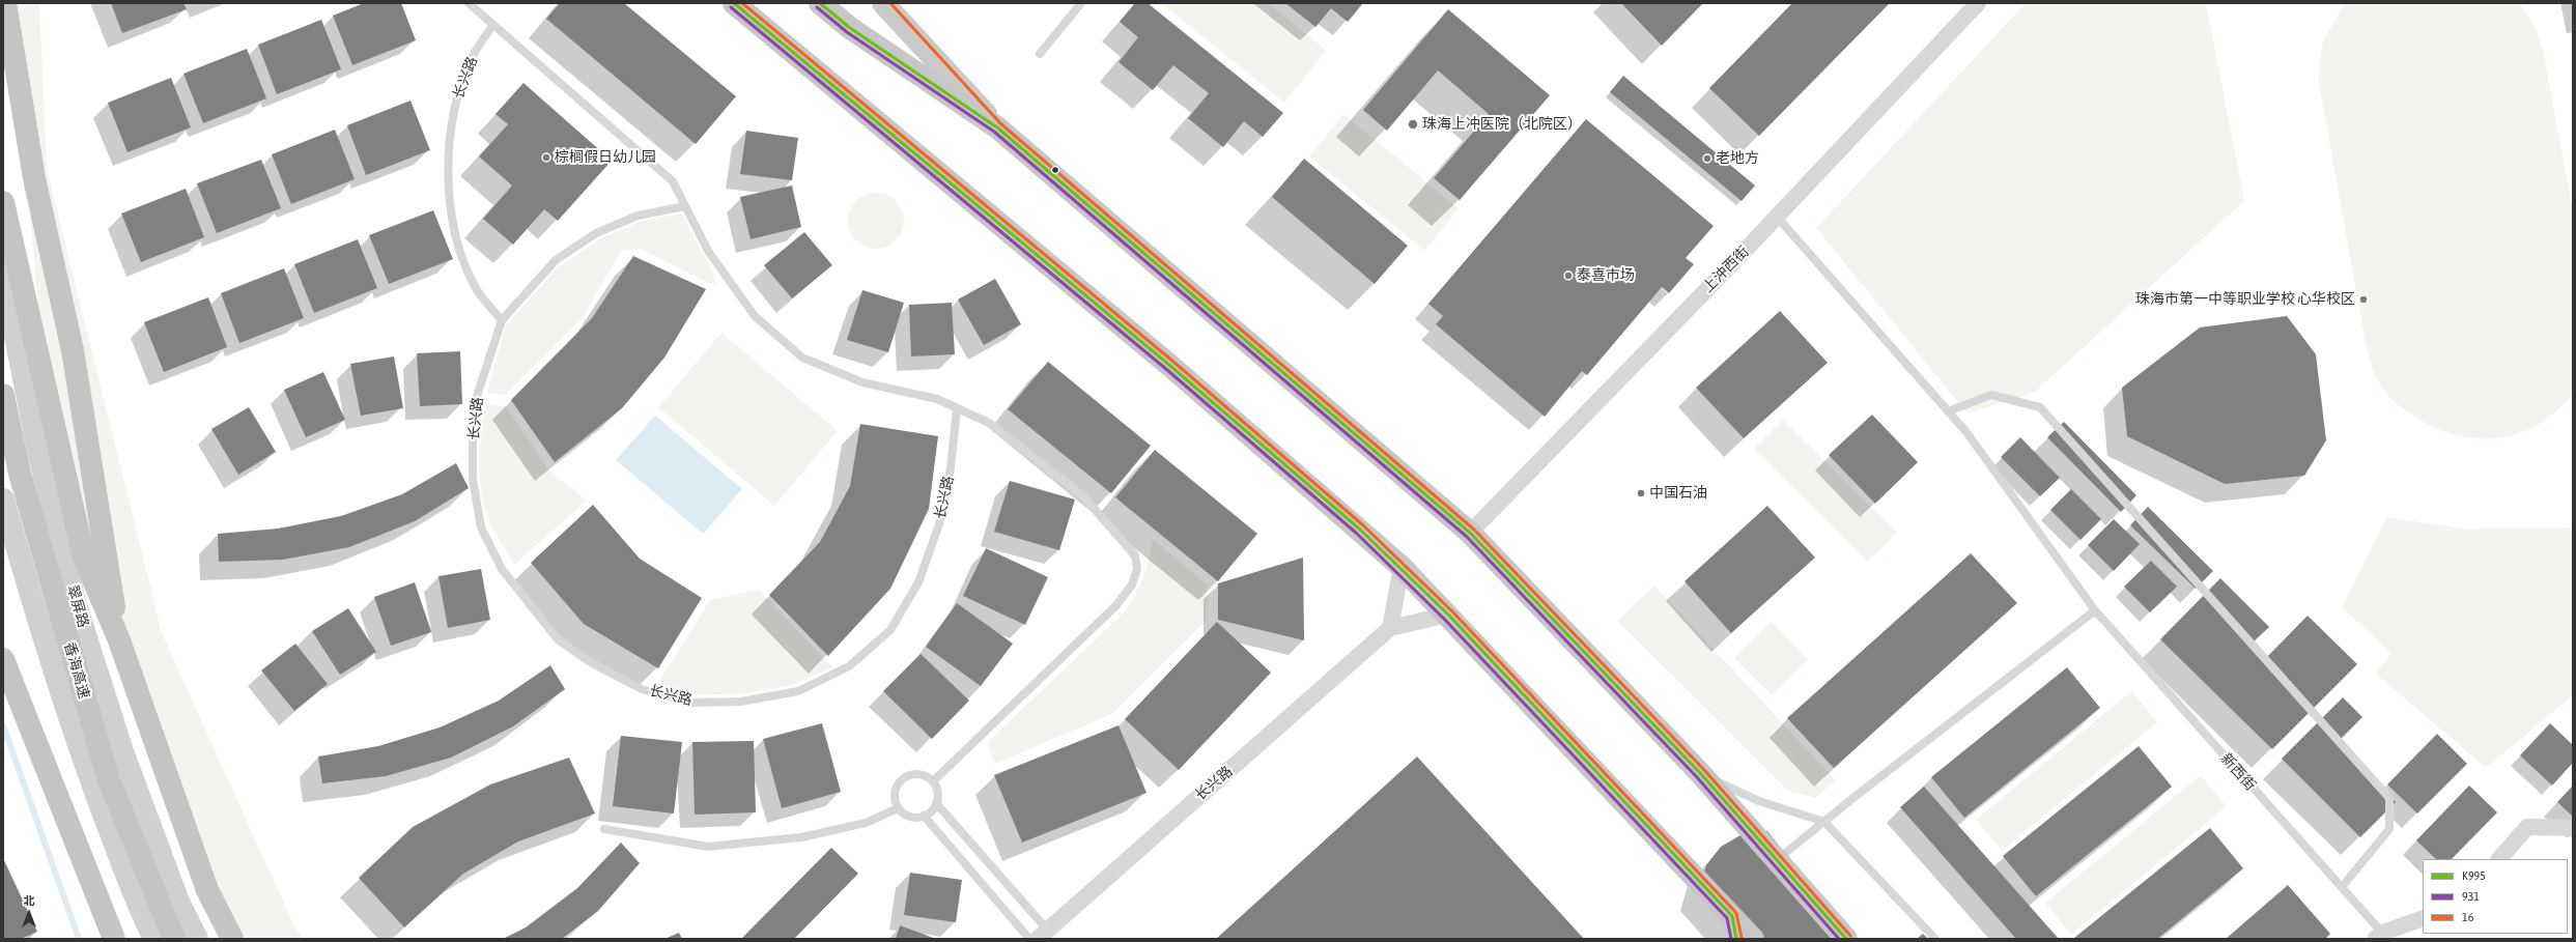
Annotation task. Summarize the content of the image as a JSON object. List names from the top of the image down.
{
  "streets": {
    "highway": ["香海高速"],
    "main road": ["翠屏路"],
    "street": ["长兴路", "上沖西街"],
    "lane": ["新西街"]
  },
  "crossings": [
    ["上沖西街", "新西街"]
  ],
  "places": [
    "珠海上冲医院（北院区）",
    "棕榈假日幼儿园",
    "老地方",
    "泰喜市场",
    "珠海市第一中等职业学校 心华校区",
    "中国石油"
  ],
  "lines": ["transit line K995", "transit line 16", "transit line 931"],
  "legend": ["K995", "931", "16"],
  "north": "top"
}
